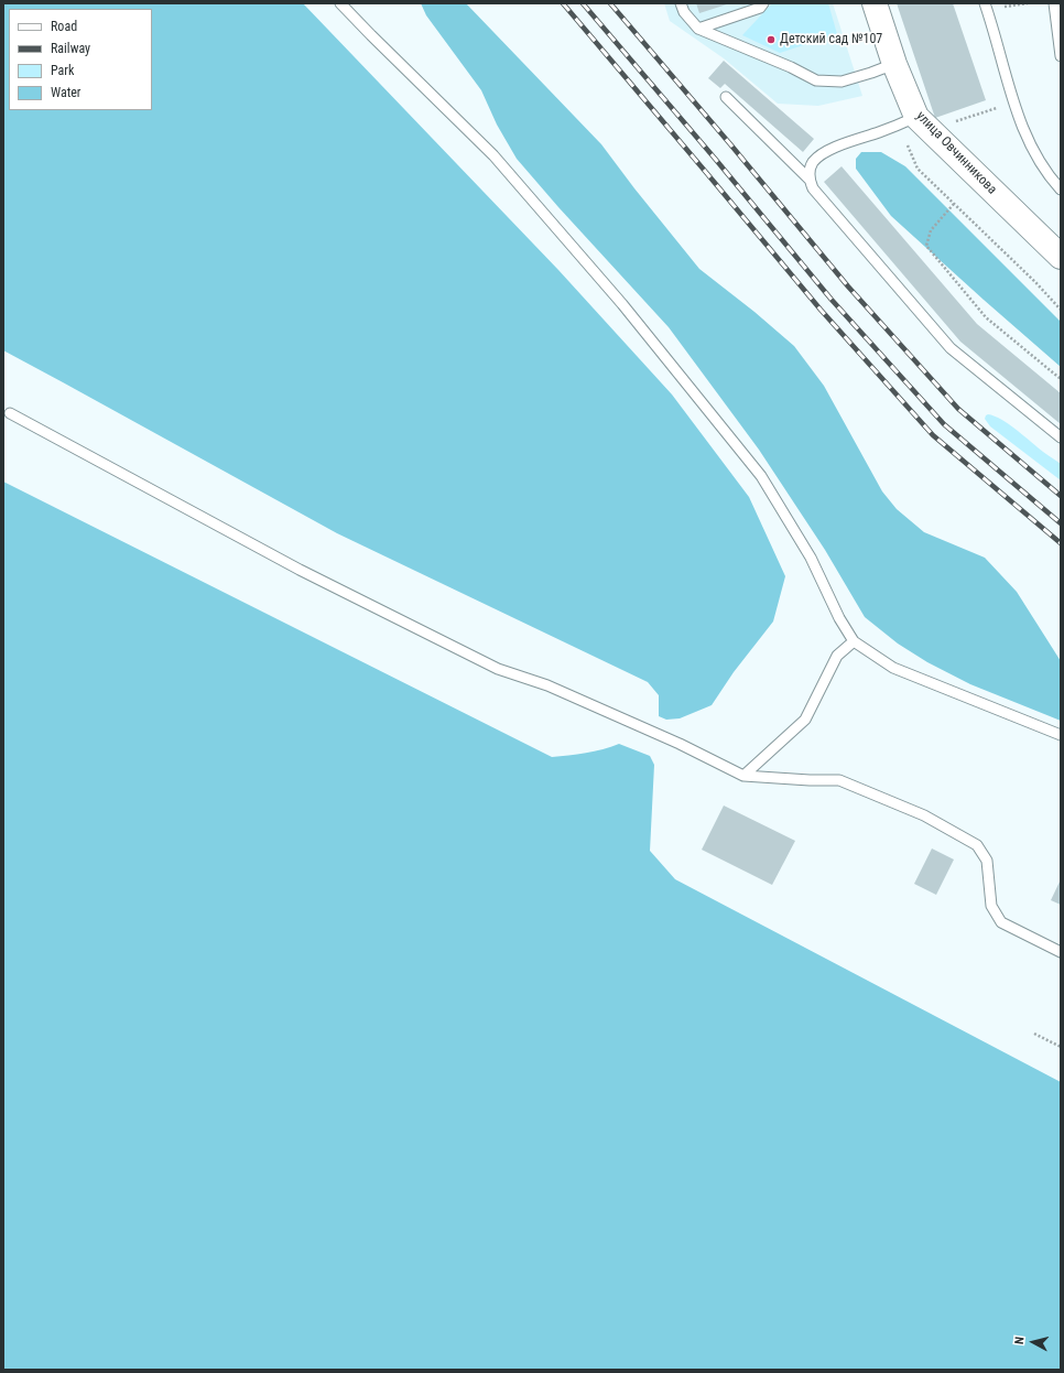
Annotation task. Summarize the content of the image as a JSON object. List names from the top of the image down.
{
  "streets": {
    "street": ["улица Овчинникова"]
  },
  "places": ["Детский сад №107"],
  "legend": [
    "Road",
    "Railway",
    "Park",
    "Water"
  ],
  "north": "left"
}
